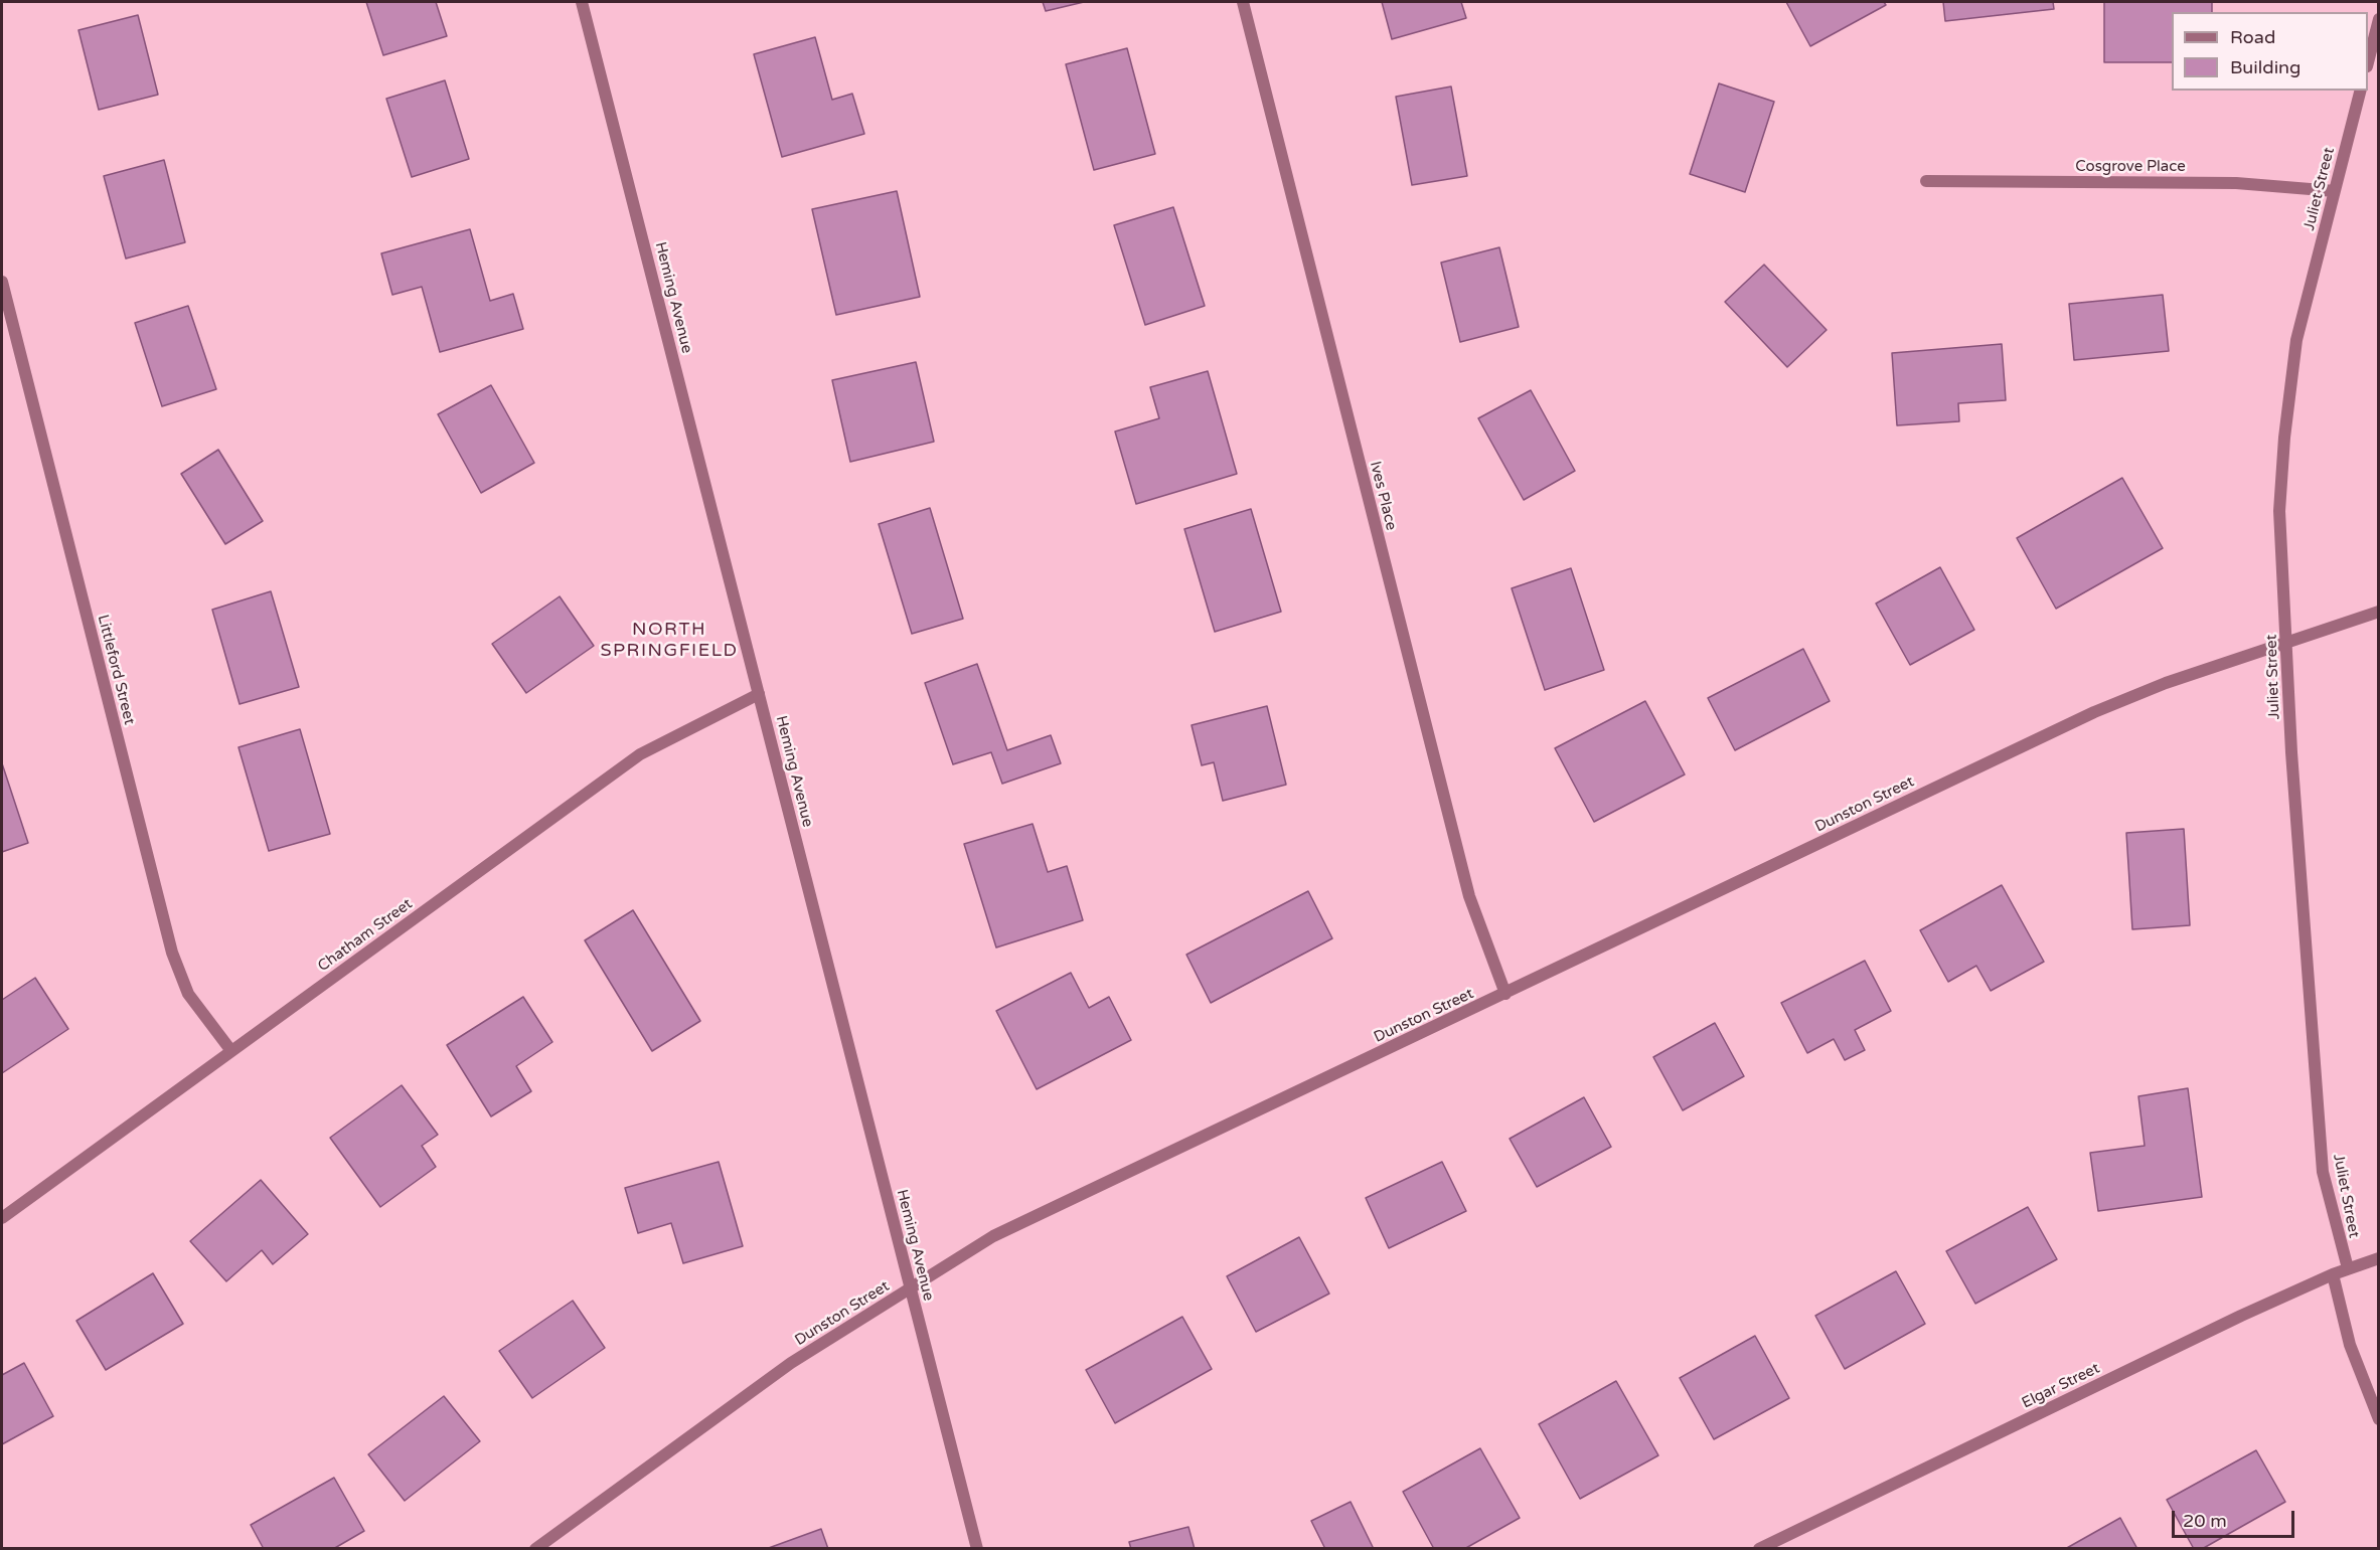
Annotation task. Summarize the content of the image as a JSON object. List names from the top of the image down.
{
  "streets": {
    "street": [
      "Cosgrove Place",
      "Juliet Street",
      "Heming Avenue",
      "Ives Place",
      "Littleford Street",
      "Dunston Street",
      "Chatham Street",
      "Elgar Street"
    ]
  },
  "crossings": [
    ["Cosgrove Place", "Juliet Street"],
    ["Juliet Street", "Dunston Street"],
    ["Juliet Street", "Elgar Street"],
    ["Heming Avenue", "Dunston Street"],
    ["Heming Avenue", "Chatham Street"],
    ["Ives Place", "Dunston Street"],
    ["Littleford Street", "Chatham Street"]
  ],
  "districts": ["NORTH SPRINGFIELD"],
  "legend": ["Road", "Building"],
  "scale_bar": "20 m"
}
